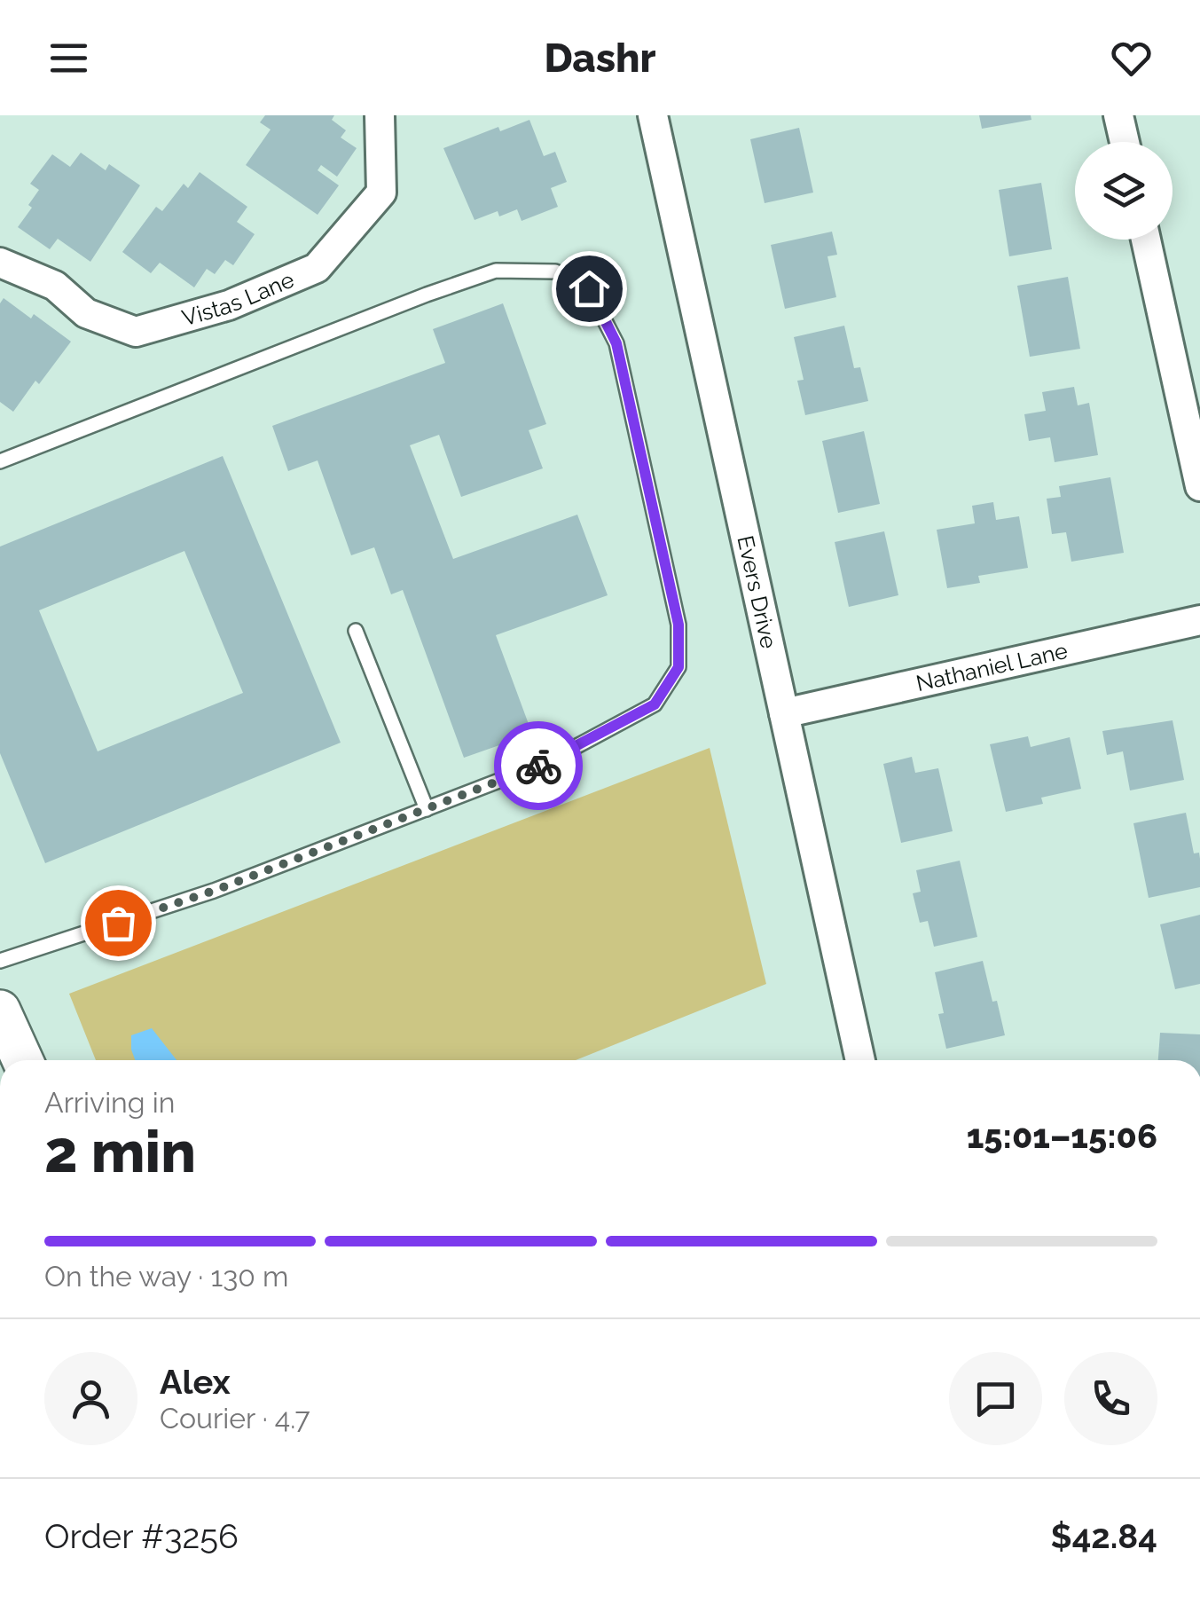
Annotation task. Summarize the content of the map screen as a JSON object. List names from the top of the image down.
{
  "streets": {
    "street": ["Vistas Lane", "Evers Drive", "Nathaniel Lane"]
  },
  "crossings": [
    ["Evers Drive", "Nathaniel Lane"]
  ],
  "page": {
    "header": "Dashr",
    "heading": ["2 min", "Arriving in", "15:01–15:06"],
    "panel": [
      "Alex",
      "Courier · 4.7",
      "Order #3256",
      "$42.84"
    ],
    "bar": "On the way · 130 m"
  }
}
